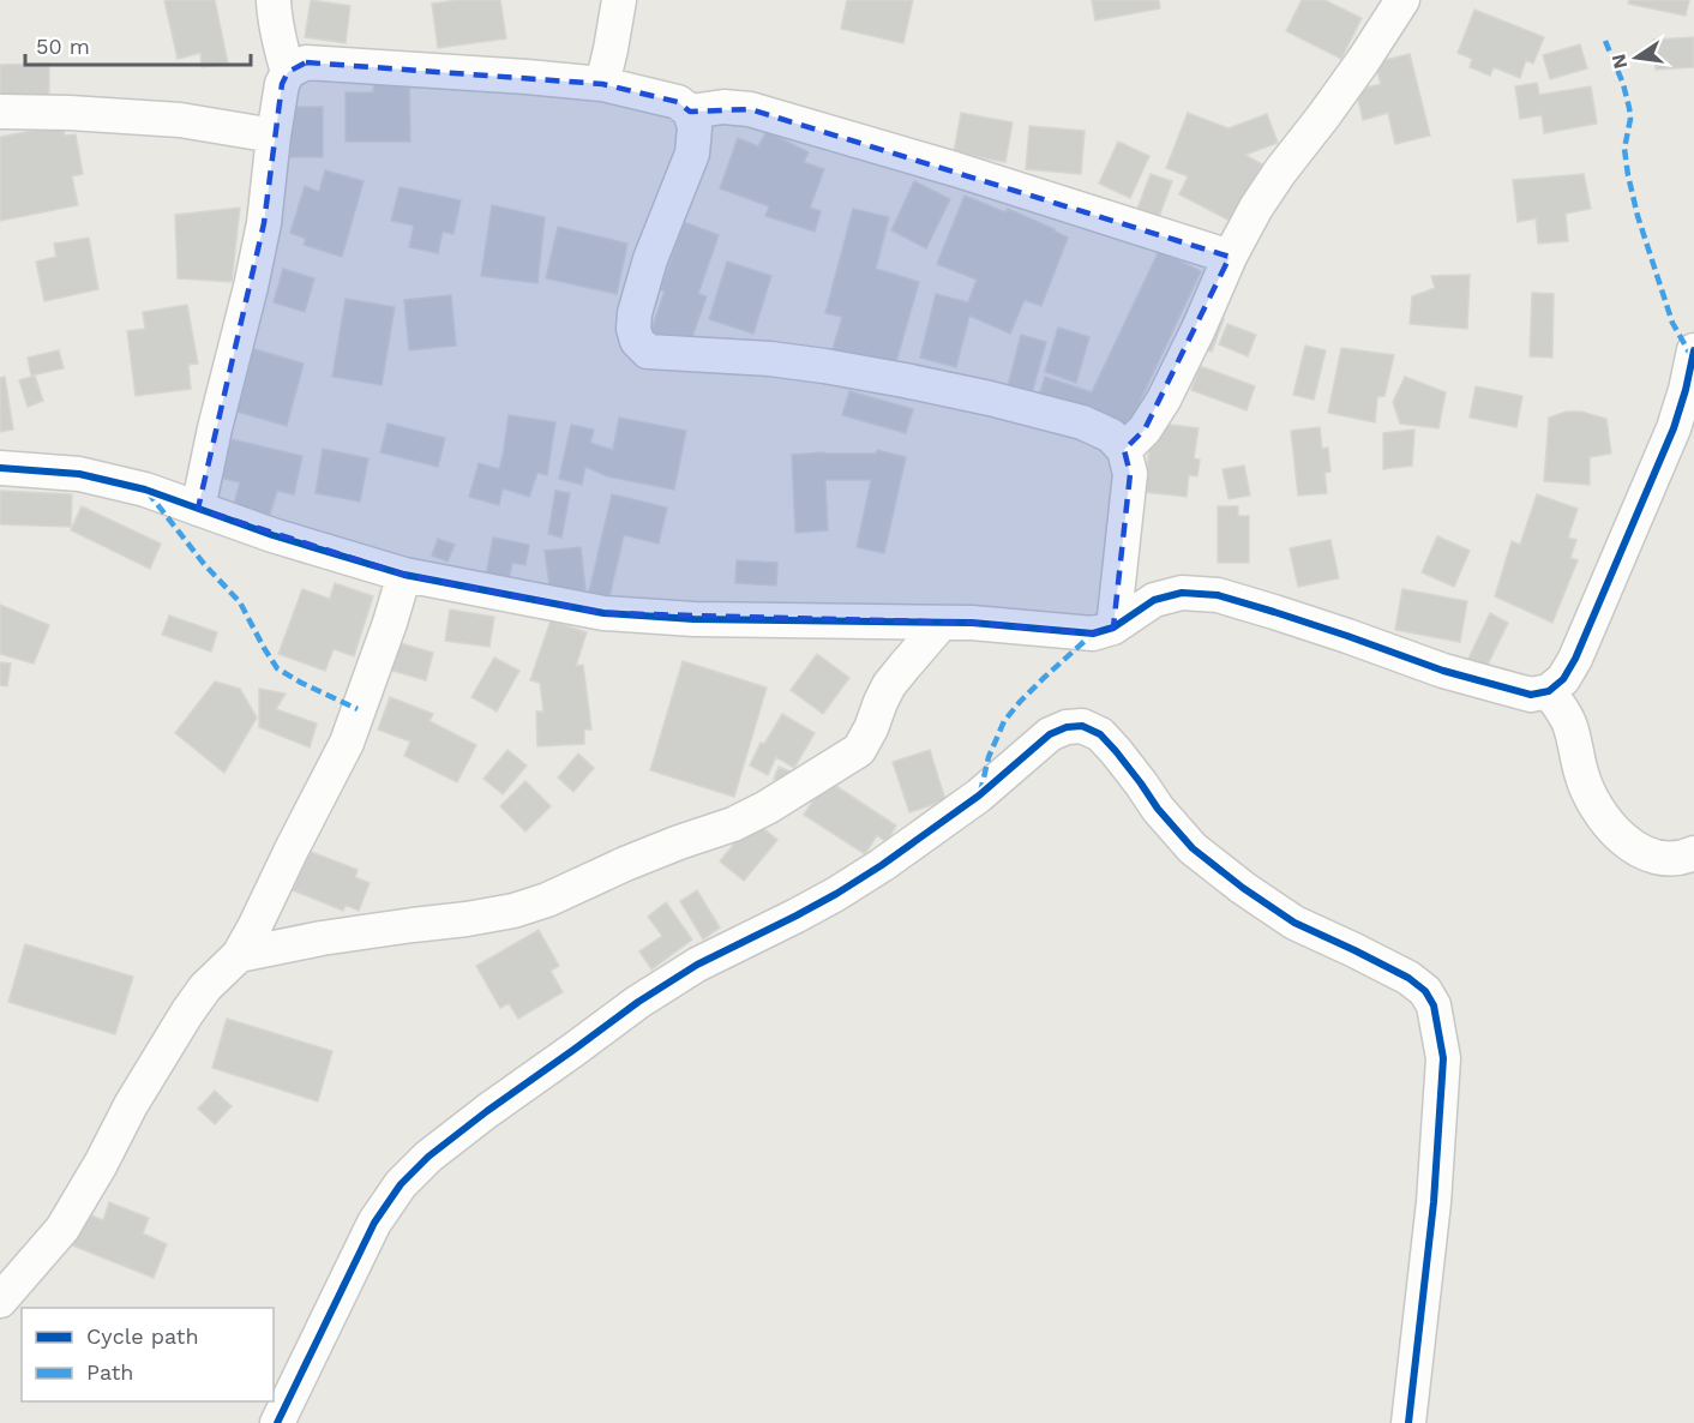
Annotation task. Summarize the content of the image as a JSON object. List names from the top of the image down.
{
  "legend": ["Cycle path", "Path"],
  "scale_bar": "50 m",
  "north": "left"
}
